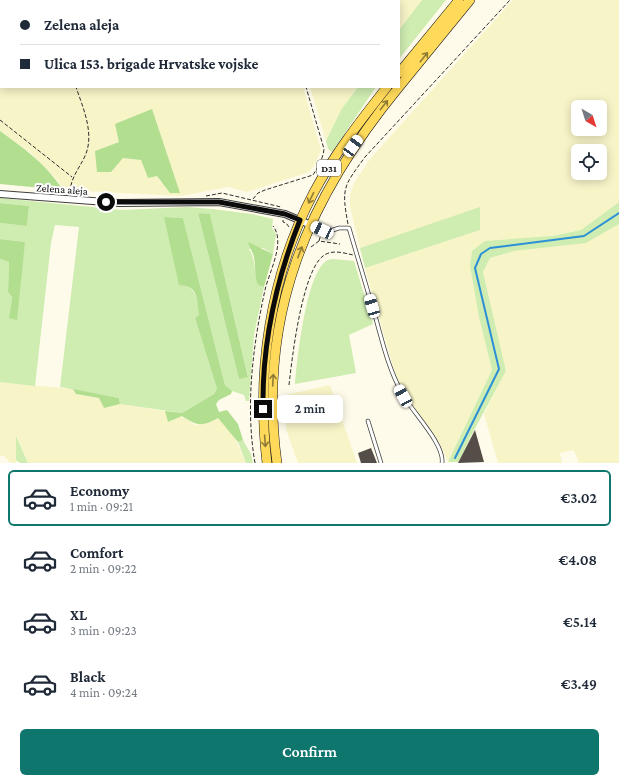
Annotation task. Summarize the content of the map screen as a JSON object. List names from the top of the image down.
{
  "streets": {
    "main road": ["D31"],
    "street": ["Zelena aleja"]
  },
  "crossings": [
    ["D31", "Zelena aleja"]
  ],
  "north": "bottom right",
  "page": {
    "banner": ["Zelena aleja", "Ulica 153. brigade Hrvatske vojske"],
    "bubble": "2 min",
    "list": [
      {
        "name": "Economy",
        "note": "1 min · 09:21",
        "value": "€3.02"
      },
      {
        "name": "Comfort",
        "note": "2 min · 09:22",
        "value": "€4.08"
      },
      {
        "name": "XL",
        "note": "3 min · 09:23",
        "value": "€5.14"
      },
      {
        "name": "Black",
        "note": "4 min · 09:24",
        "value": "€3.49"
      }
    ],
    "buttons": "Confirm"
  }
}
